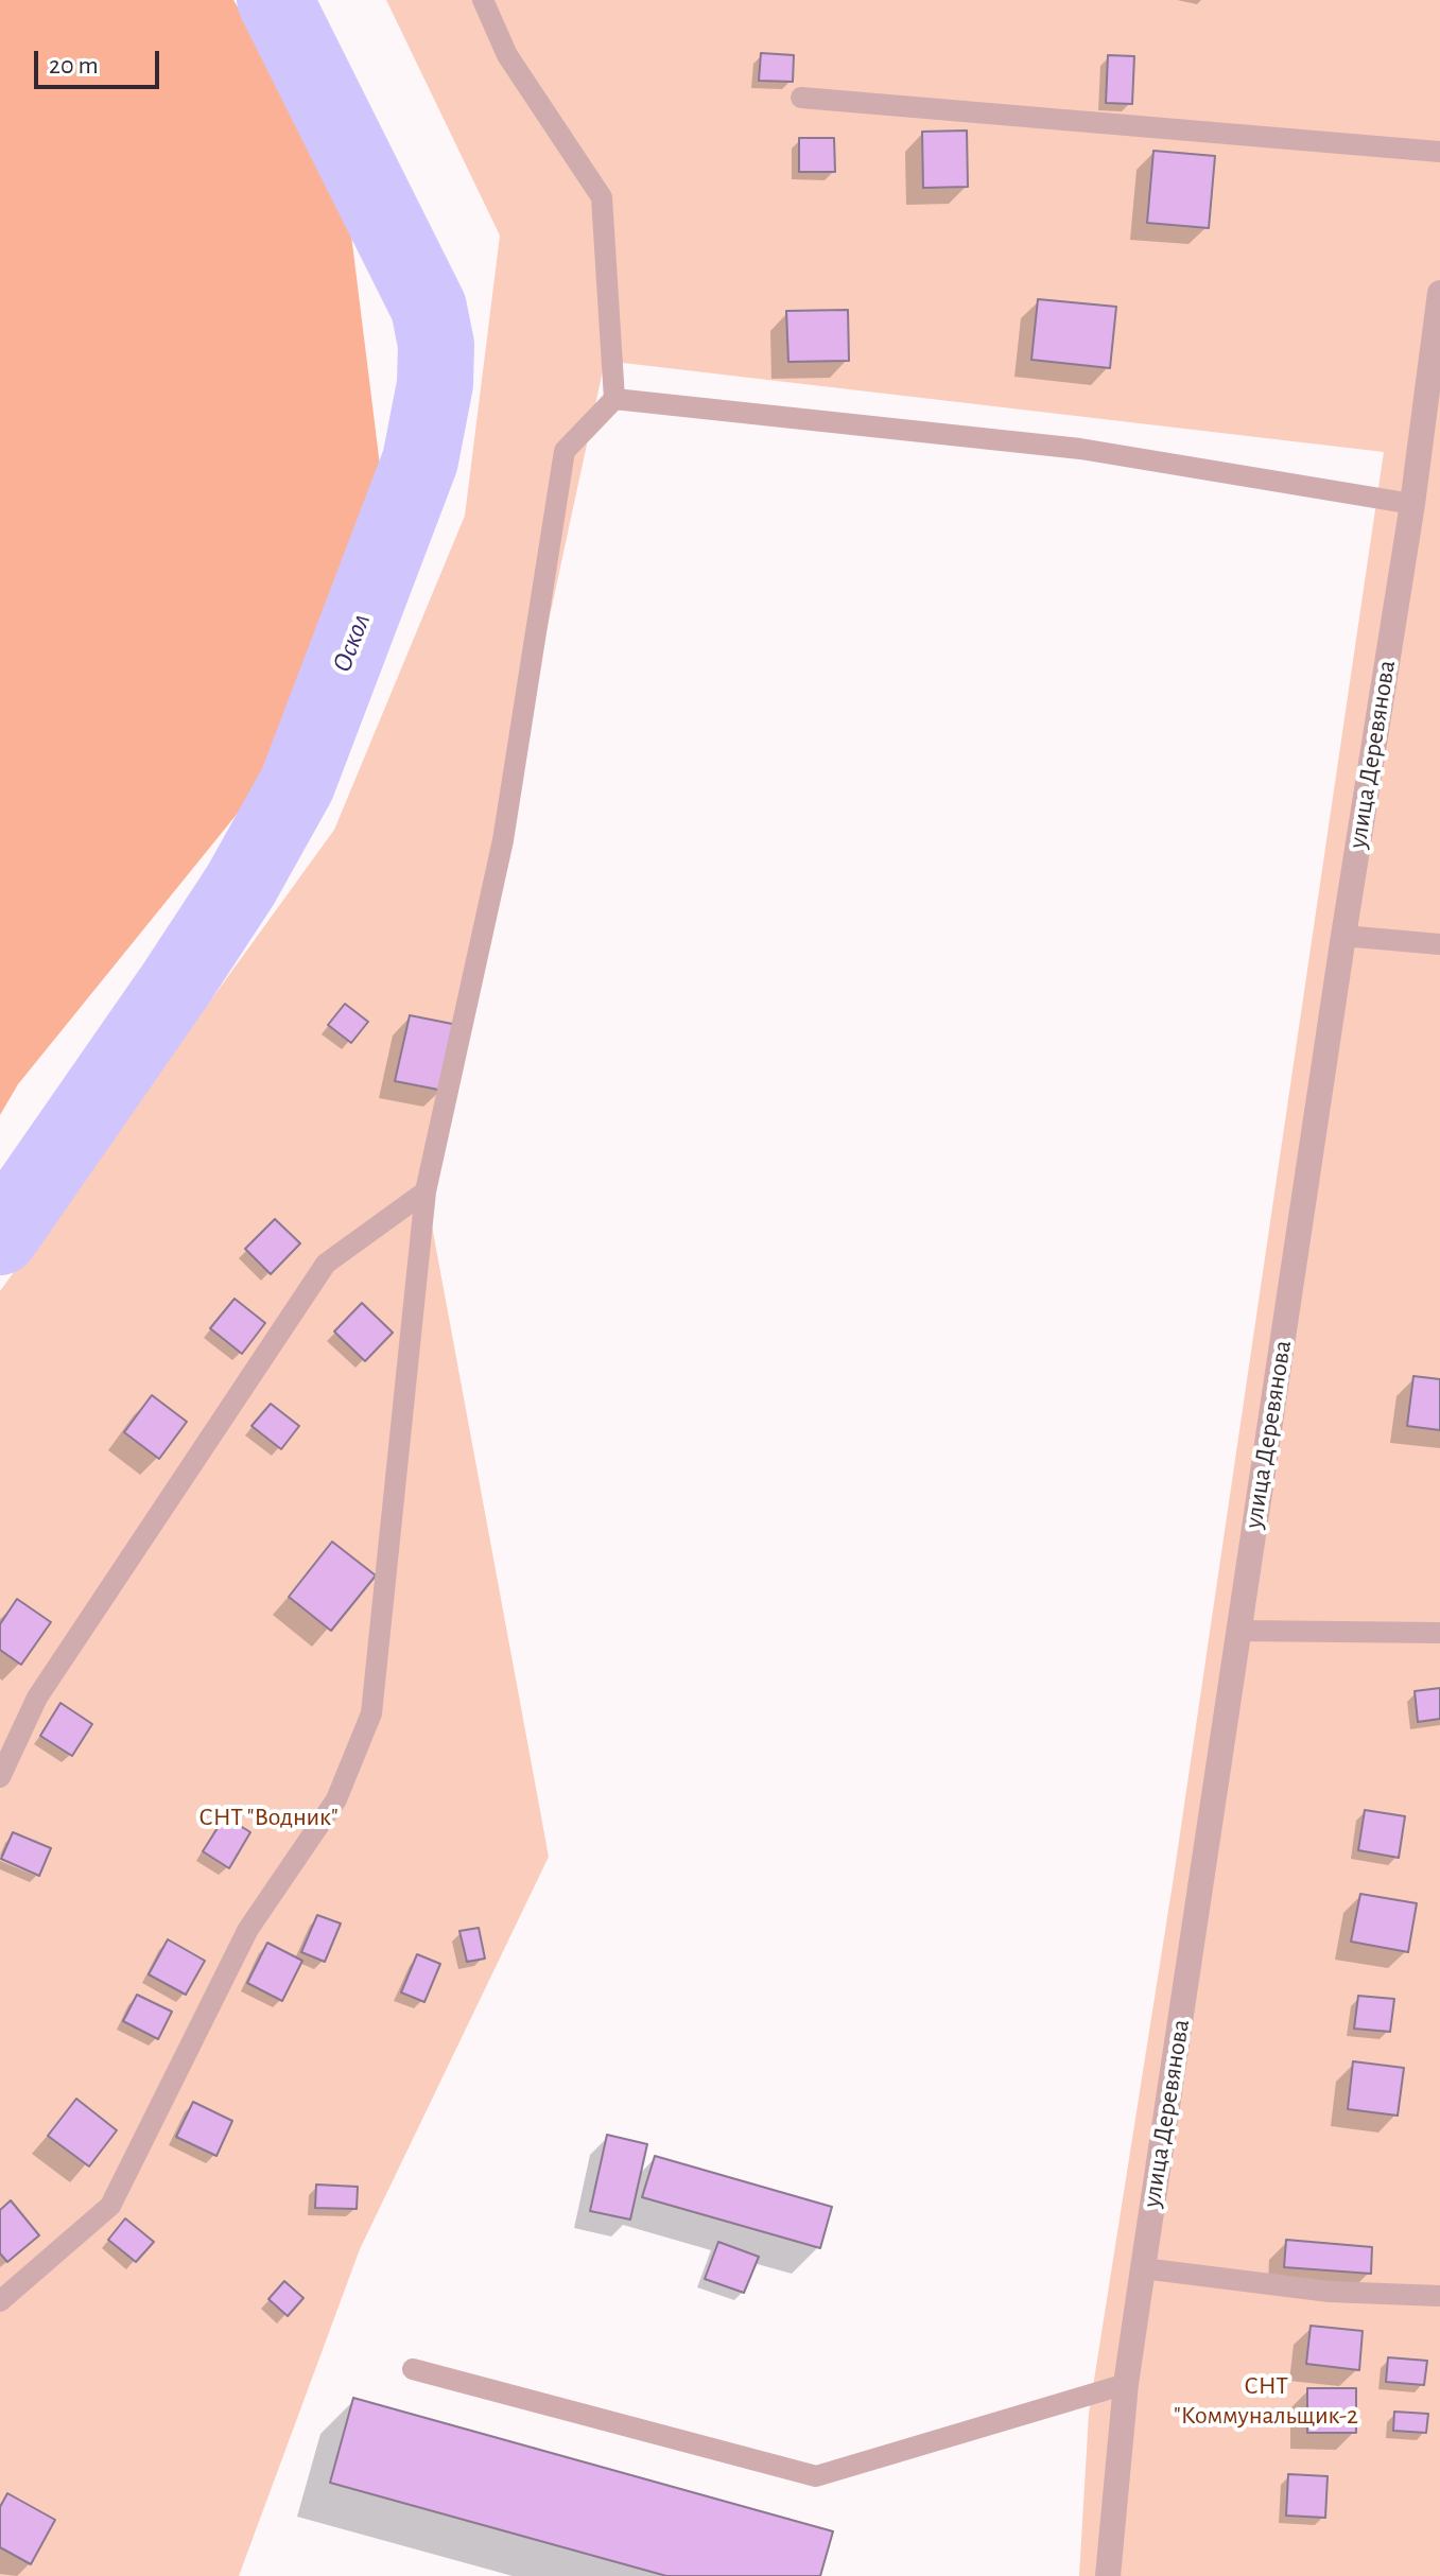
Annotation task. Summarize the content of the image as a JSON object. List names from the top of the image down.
{
  "streets": {
    "street": ["улица Деревянова"]
  },
  "water": ["Оскол"],
  "parks": ["СНТ \"Водник\"", "СНТ \"Коммунальщик-2"],
  "scale_bar": "20 m"
}
